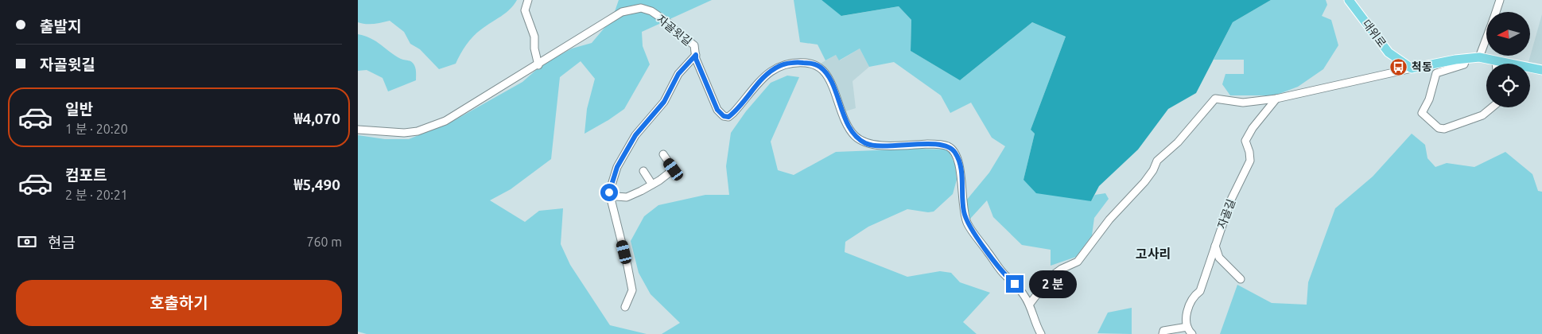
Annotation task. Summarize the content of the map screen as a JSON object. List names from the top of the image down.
{
  "streets": {
    "main road": ["대위로"],
    "street": ["자골윗길", "자골길"]
  },
  "districts": ["고사리"],
  "places": {
    "bus stop": ["척동"]
  },
  "north": "left",
  "page": {
    "banner": ["출발지", "자골윗길"],
    "list": [
      {
        "name": "일반",
        "note": "1 분 · 20:20",
        "value": "₩4,070"
      },
      {
        "name": "컴포트",
        "note": "2 분 · 20:21",
        "value": "₩5,490"
      }
    ],
    "pay": ["현금", "760 m"],
    "bubble": "2 분",
    "buttons": "호출하기"
  }
}
